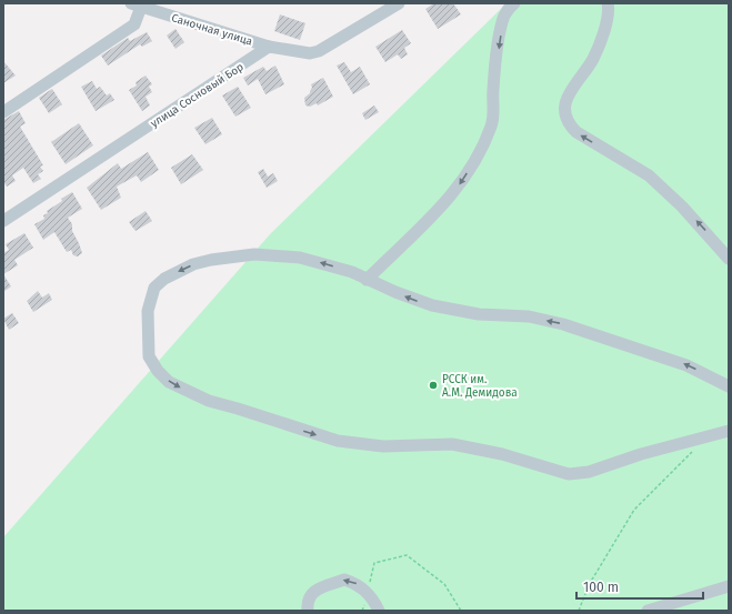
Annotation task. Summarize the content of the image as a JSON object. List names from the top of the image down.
{
  "streets": {
    "street": ["Саночная улица", "улица Сосновый Бор"]
  },
  "crossings": [
    ["Саночная улица", "улица Сосновый Бор"]
  ],
  "places": ["РССК им. А.М. Демидова"],
  "scale_bar": "100 m"
}
